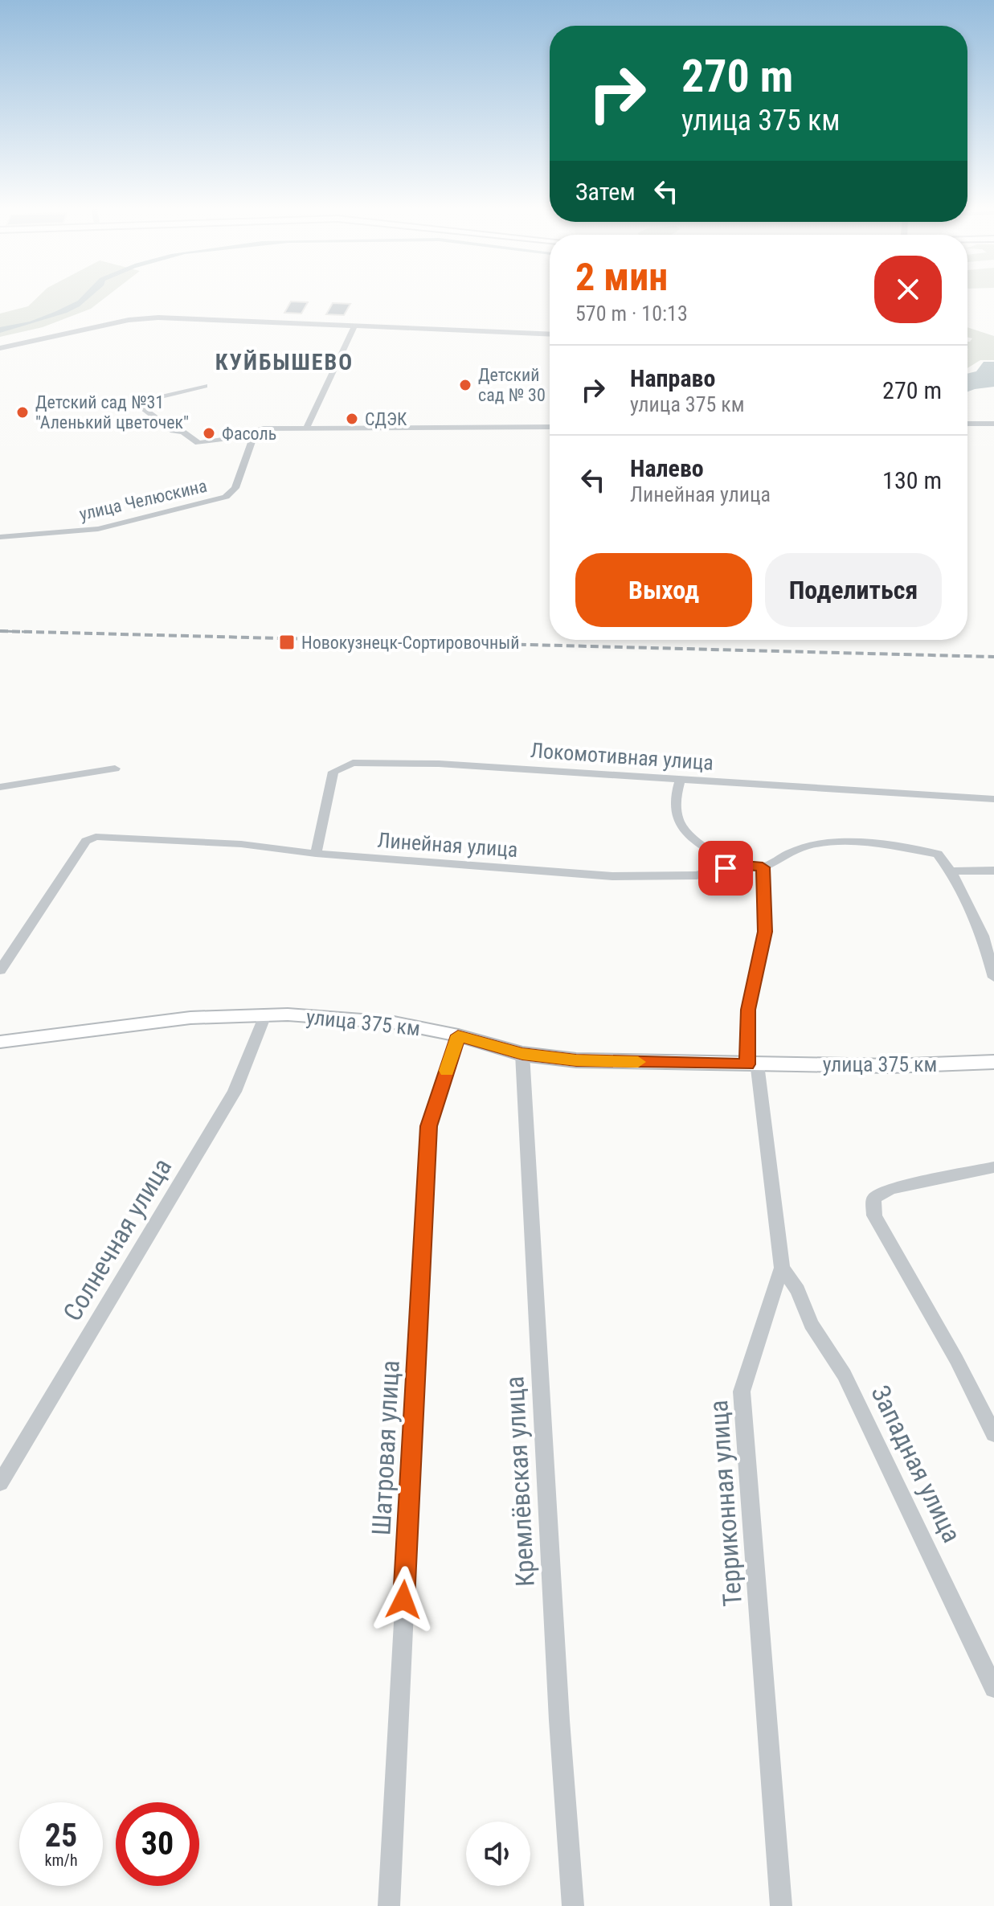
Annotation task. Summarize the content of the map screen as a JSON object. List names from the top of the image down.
{
  "streets": {
    "main road": ["улица 375 км"],
    "street": [
      "улица Челюскина",
      "Локомотивная улица",
      "Линейная улица",
      "Солнечная улица",
      "Шатровая улица",
      "Западная улица",
      "Кремлёвская улица",
      "Терриконная улица"
    ]
  },
  "crossings": [
    ["Локомотивная улица", "Линейная улица"],
    ["улица 375 км", "Солнечная улица"],
    ["улица 375 км", "Шатровая улица"],
    ["улица 375 км", "Кремлёвская улица"],
    ["улица 375 км", "Терриконная улица"],
    ["Западная улица", "Терриконная улица"]
  ],
  "districts": ["КУЙБЫШЕВО"],
  "places": {
    "other": [
      "Детский сад № 30",
      "Детский сад №31 \"Аленький цветочек\"",
      "СДЭК",
      "Фасоль"
    ],
    "transit": ["Новокузнецк-Сортировочный"]
  },
  "page": {
    "turn": ["270 m", "улица 375 км"],
    "then": "Затем",
    "heading": ["2 мин", "570 m · 10:13"],
    "list": [
      {
        "name": "Направо",
        "note": "улица 375 км",
        "value": "270 m"
      },
      {
        "name": "Налево",
        "note": "Линейная улица",
        "value": "130 m"
      }
    ],
    "buttons": ["Выход", "Поделиться"],
    "speed": "25 km/h",
    "limit": "30"
  }
}
